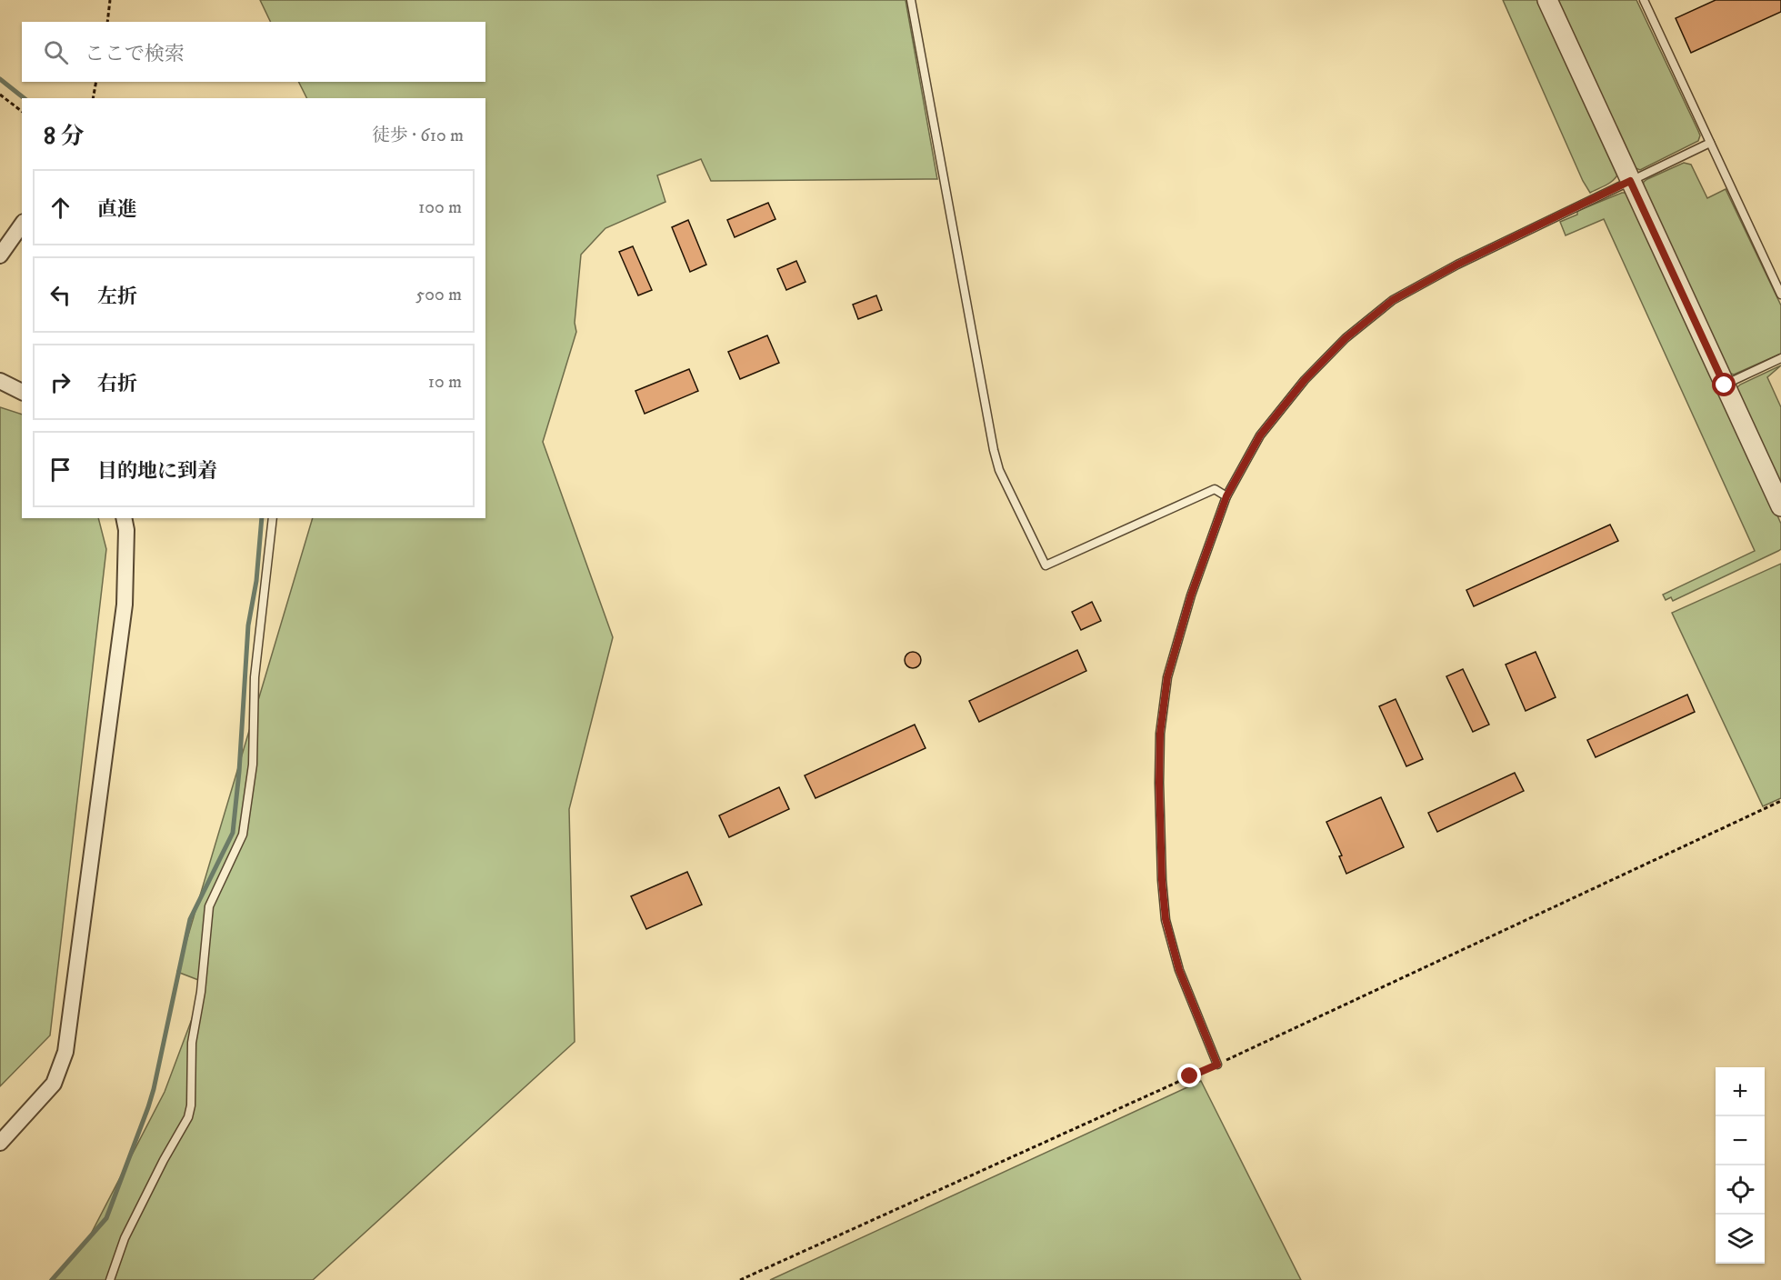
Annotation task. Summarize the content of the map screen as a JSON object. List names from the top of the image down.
{
  "page": {
    "search": "ここで検索",
    "heading": ["8 分", "徒歩 · 610 m"],
    "list": [
      ["直進", "100 m"],
      ["左折", "500 m"],
      ["右折", "10 m"],
      "目的地に到着"
    ],
    "map_buttons": ["+", "−"]
  }
}
